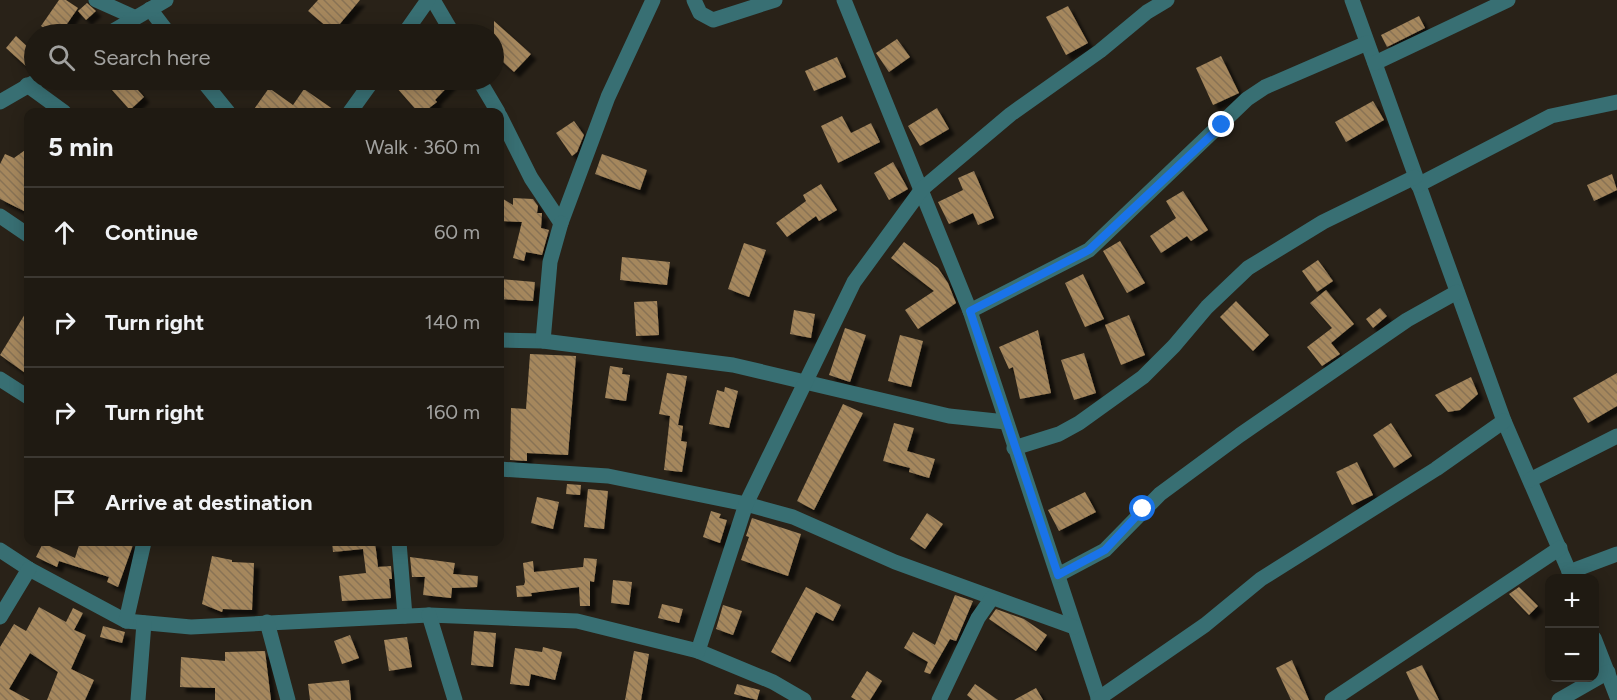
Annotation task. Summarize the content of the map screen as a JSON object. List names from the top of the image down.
{
  "page": {
    "search": "Search here",
    "heading": ["5 min", "Walk · 360 m"],
    "list": [
      ["Continue", "60 m"],
      ["Turn right", "140 m"],
      ["Turn right", "160 m"],
      "Arrive at destination"
    ],
    "map_buttons": ["+", "−"]
  }
}
